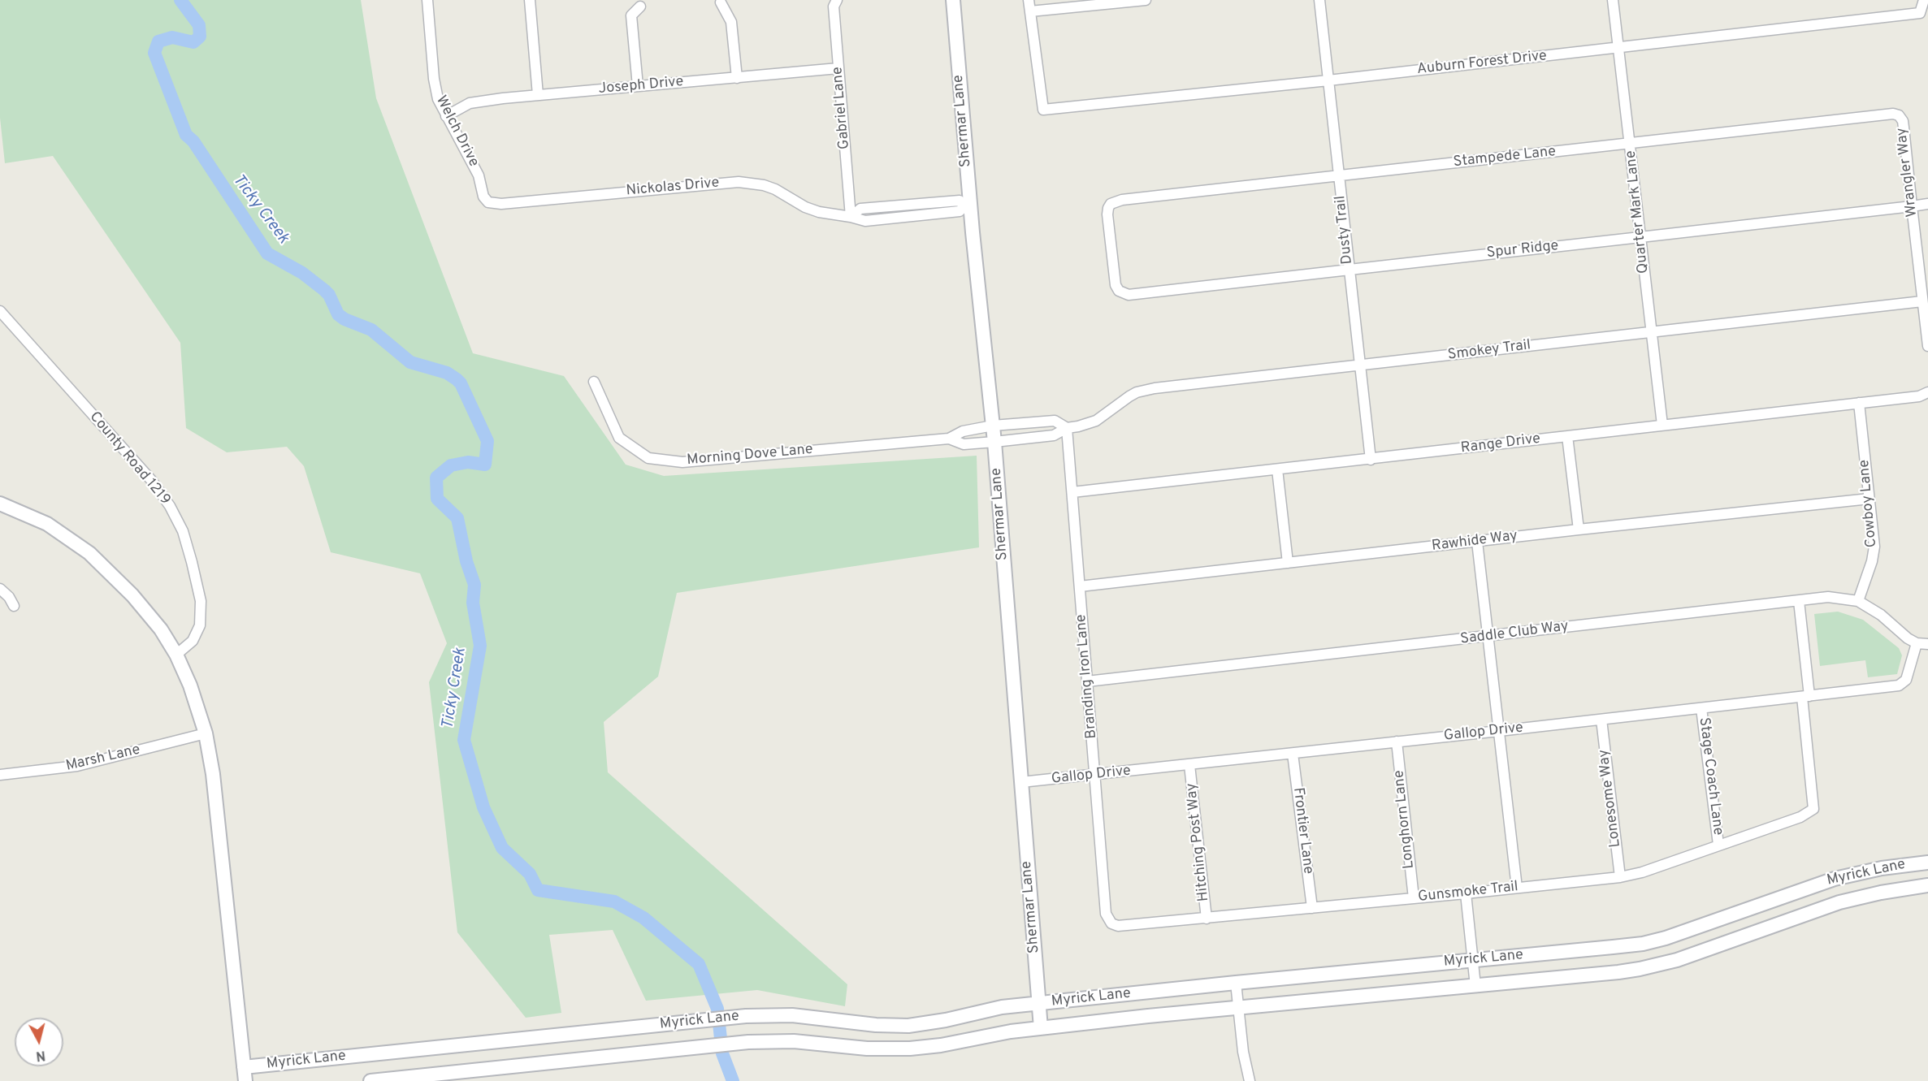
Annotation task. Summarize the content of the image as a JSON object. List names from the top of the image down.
{
  "streets": {
    "street": [
      "Auburn Forest Drive",
      "Joseph Drive",
      "Gabriel Lane",
      "Shermar Lane",
      "Welch Drive",
      "Stampede Lane",
      "Wrangler Way",
      "Nickolas Drive",
      "Quarter Mark Lane",
      "Dusty Trail",
      "Spur Ridge",
      "Smokey Trail",
      "Range Drive",
      "Morning Dove Lane",
      "County Road 1219",
      "Cowboy Lane",
      "Rawhide Way",
      "Saddle Club Way",
      "Branding Iron Lane",
      "Gallop Drive",
      "Marsh Lane",
      "Stage Coach Lane",
      "Lonesome Way",
      "Longhorn Lane",
      "Frontier Lane",
      "Hitching Post Way",
      "Myrick Lane",
      "Gunsmoke Trail"
    ]
  },
  "crossings": [
    ["Auburn Forest Drive", "Quarter Mark Lane"],
    ["Auburn Forest Drive", "Dusty Trail"],
    ["Joseph Drive", "Gabriel Lane"],
    ["Joseph Drive", "Welch Drive"],
    ["Gabriel Lane", "Nickolas Drive"],
    ["Shermar Lane", "Smokey Trail"],
    ["Shermar Lane", "Morning Dove Lane"],
    ["Shermar Lane", "Gallop Drive"],
    ["Shermar Lane", "Myrick Lane"],
    ["Welch Drive", "Nickolas Drive"],
    ["Stampede Lane", "Wrangler Way"],
    ["Stampede Lane", "Quarter Mark Lane"],
    ["Stampede Lane", "Dusty Trail"],
    ["Stampede Lane", "Spur Ridge"],
    ["Wrangler Way", "Spur Ridge"],
    ["Wrangler Way", "Smokey Trail"],
    ["Quarter Mark Lane", "Spur Ridge"],
    ["Quarter Mark Lane", "Smokey Trail"],
    ["Quarter Mark Lane", "Range Drive"],
    ["Dusty Trail", "Spur Ridge"],
    ["Dusty Trail", "Smokey Trail"],
    ["Dusty Trail", "Range Drive"],
    ["Smokey Trail", "Morning Dove Lane"],
    ["Smokey Trail", "Branding Iron Lane"],
    ["Range Drive", "Cowboy Lane"],
    ["Range Drive", "Branding Iron Lane"],
    ["Cowboy Lane", "Rawhide Way"],
    ["Cowboy Lane", "Saddle Club Way"],
    ["Rawhide Way", "Branding Iron Lane"],
    ["Saddle Club Way", "Branding Iron Lane"],
    ["Saddle Club Way", "Gallop Drive"],
    ["Branding Iron Lane", "Gallop Drive"],
    ["Branding Iron Lane", "Gunsmoke Trail"],
    ["Gallop Drive", "Stage Coach Lane"],
    ["Gallop Drive", "Lonesome Way"],
    ["Gallop Drive", "Longhorn Lane"],
    ["Gallop Drive", "Frontier Lane"],
    ["Gallop Drive", "Hitching Post Way"],
    ["Gallop Drive", "Gunsmoke Trail"],
    ["Stage Coach Lane", "Gunsmoke Trail"],
    ["Lonesome Way", "Gunsmoke Trail"],
    ["Longhorn Lane", "Gunsmoke Trail"],
    ["Frontier Lane", "Gunsmoke Trail"],
    ["Hitching Post Way", "Gunsmoke Trail"]
  ],
  "water": ["Ticky Creek"],
  "north": "bottom"
}
